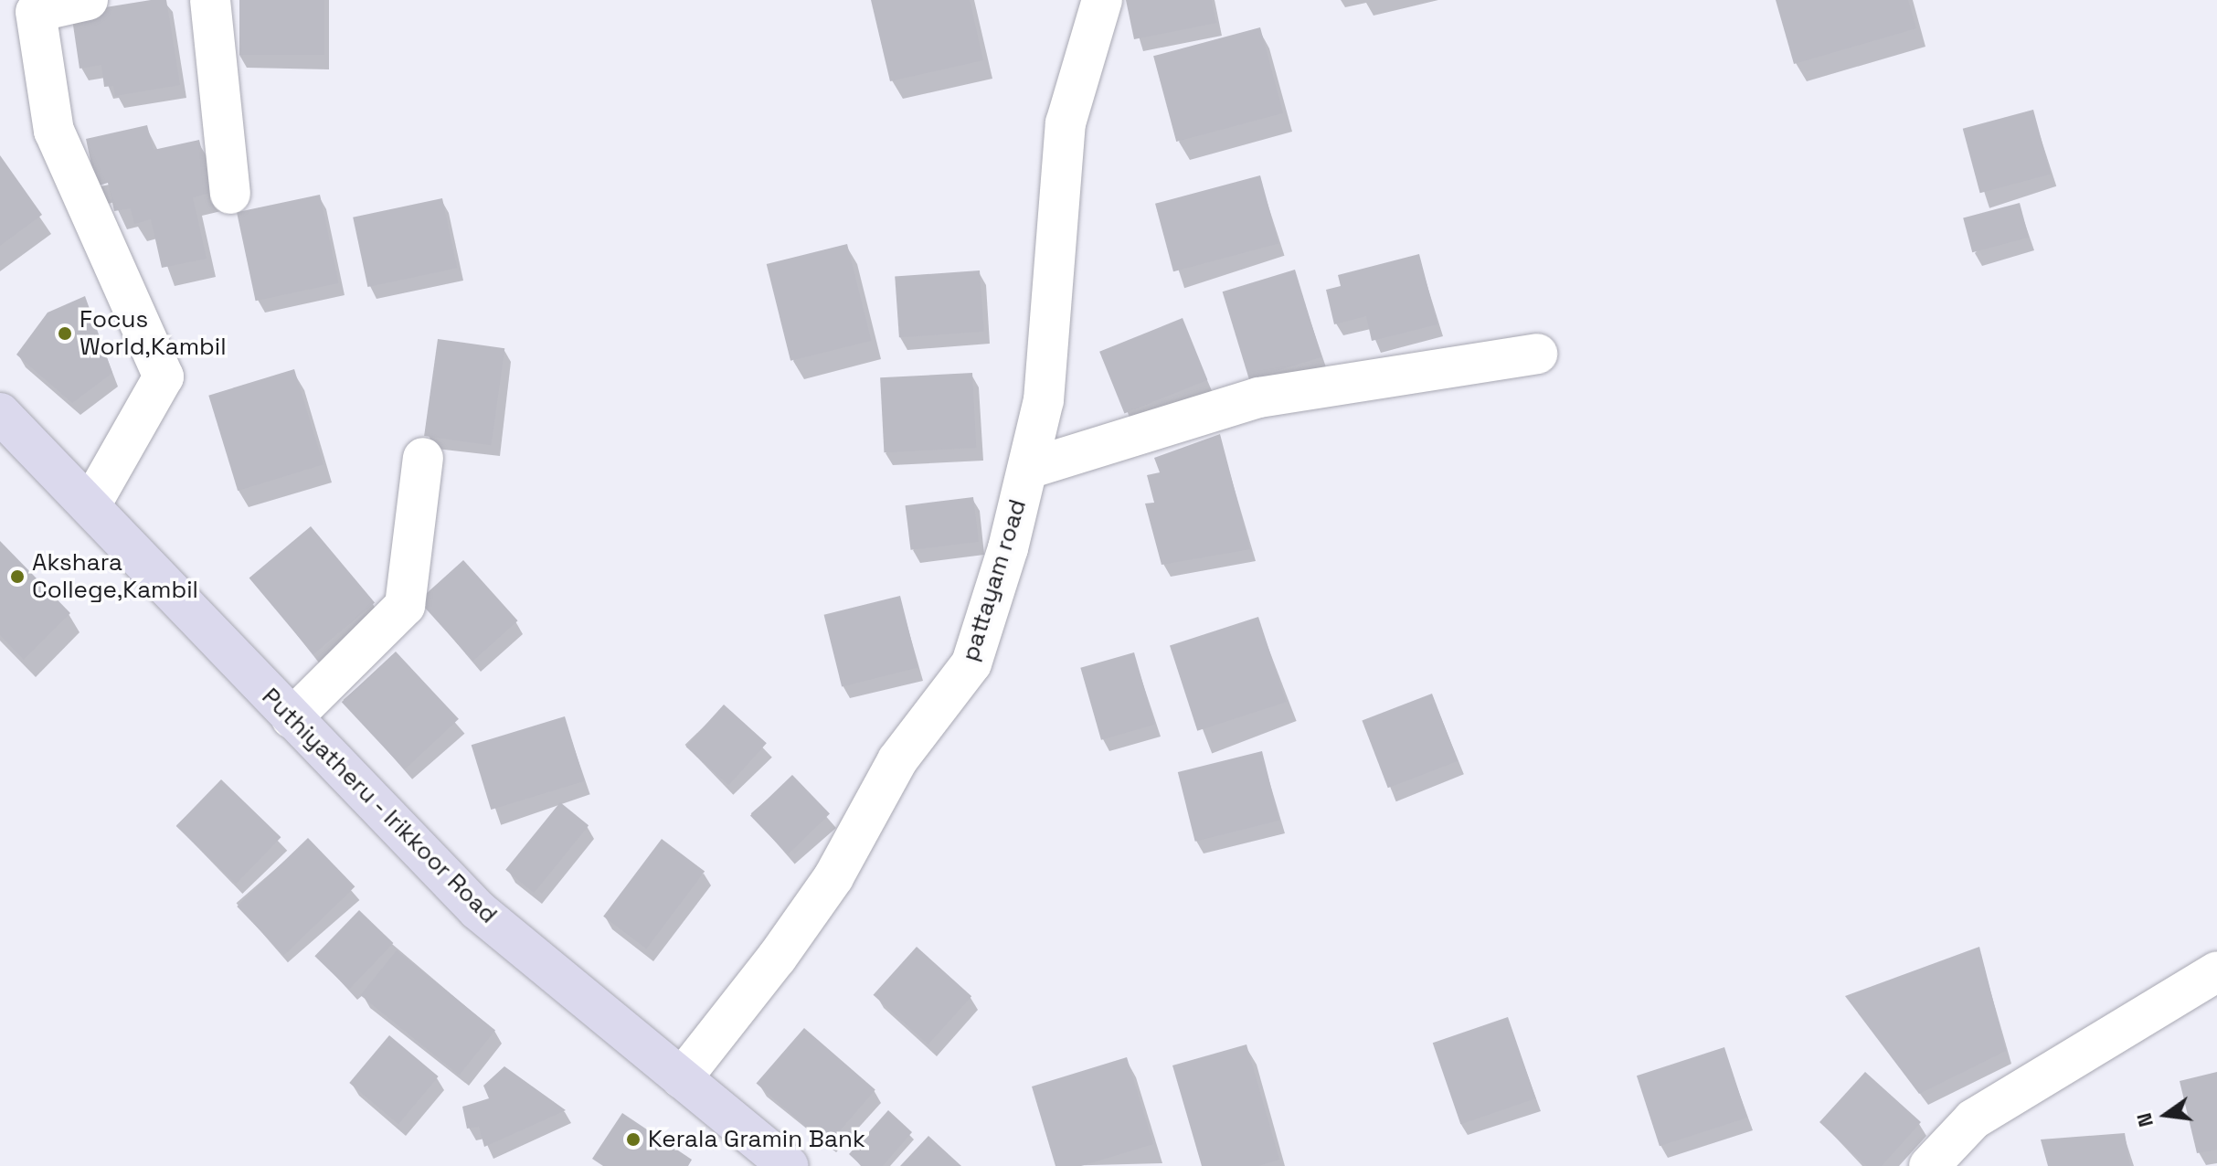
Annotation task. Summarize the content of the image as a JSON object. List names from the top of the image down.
{
  "streets": {
    "main road": ["Puthiyatheru - Irikkoor Road"],
    "street": ["pattayam road"]
  },
  "crossings": [
    ["pattayam road", "Puthiyatheru - Irikkoor Road"]
  ],
  "places": ["Focus World,Kambil", "Akshara College,Kambil", "Kerala Gramin Bank"],
  "north": "left"
}
